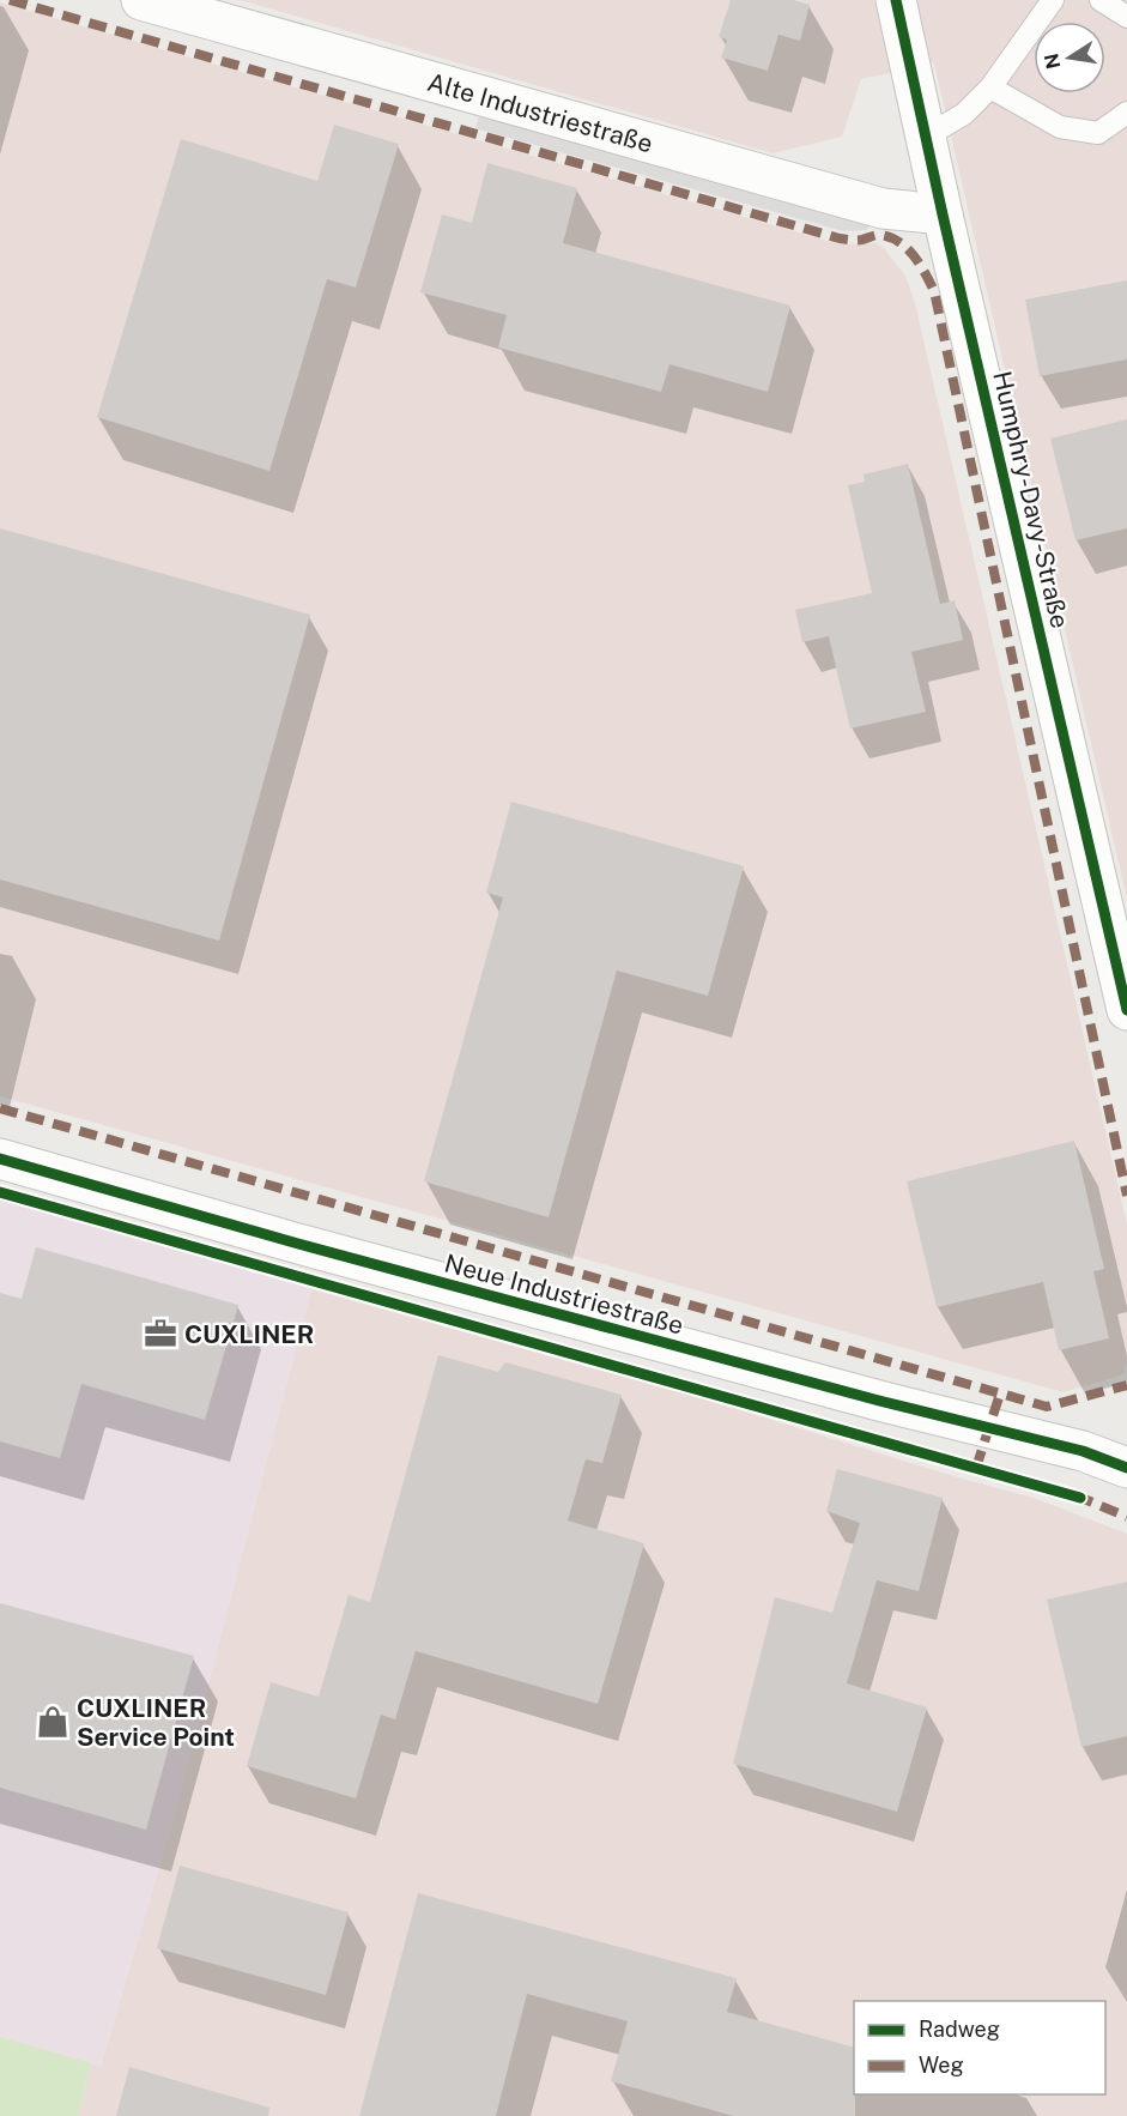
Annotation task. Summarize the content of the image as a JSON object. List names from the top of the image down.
{
  "streets": {
    "street": ["Alte Industriestraße", "Humphry-Davy-Straße", "Neue Industriestraße"]
  },
  "crossings": [
    ["Alte Industriestraße", "Humphry-Davy-Straße"]
  ],
  "places": {
    "office": ["CUXLINER"],
    "shop": ["CUXLINER Service Point"]
  },
  "legend": ["Radweg", "Weg"],
  "north": "left"
}
